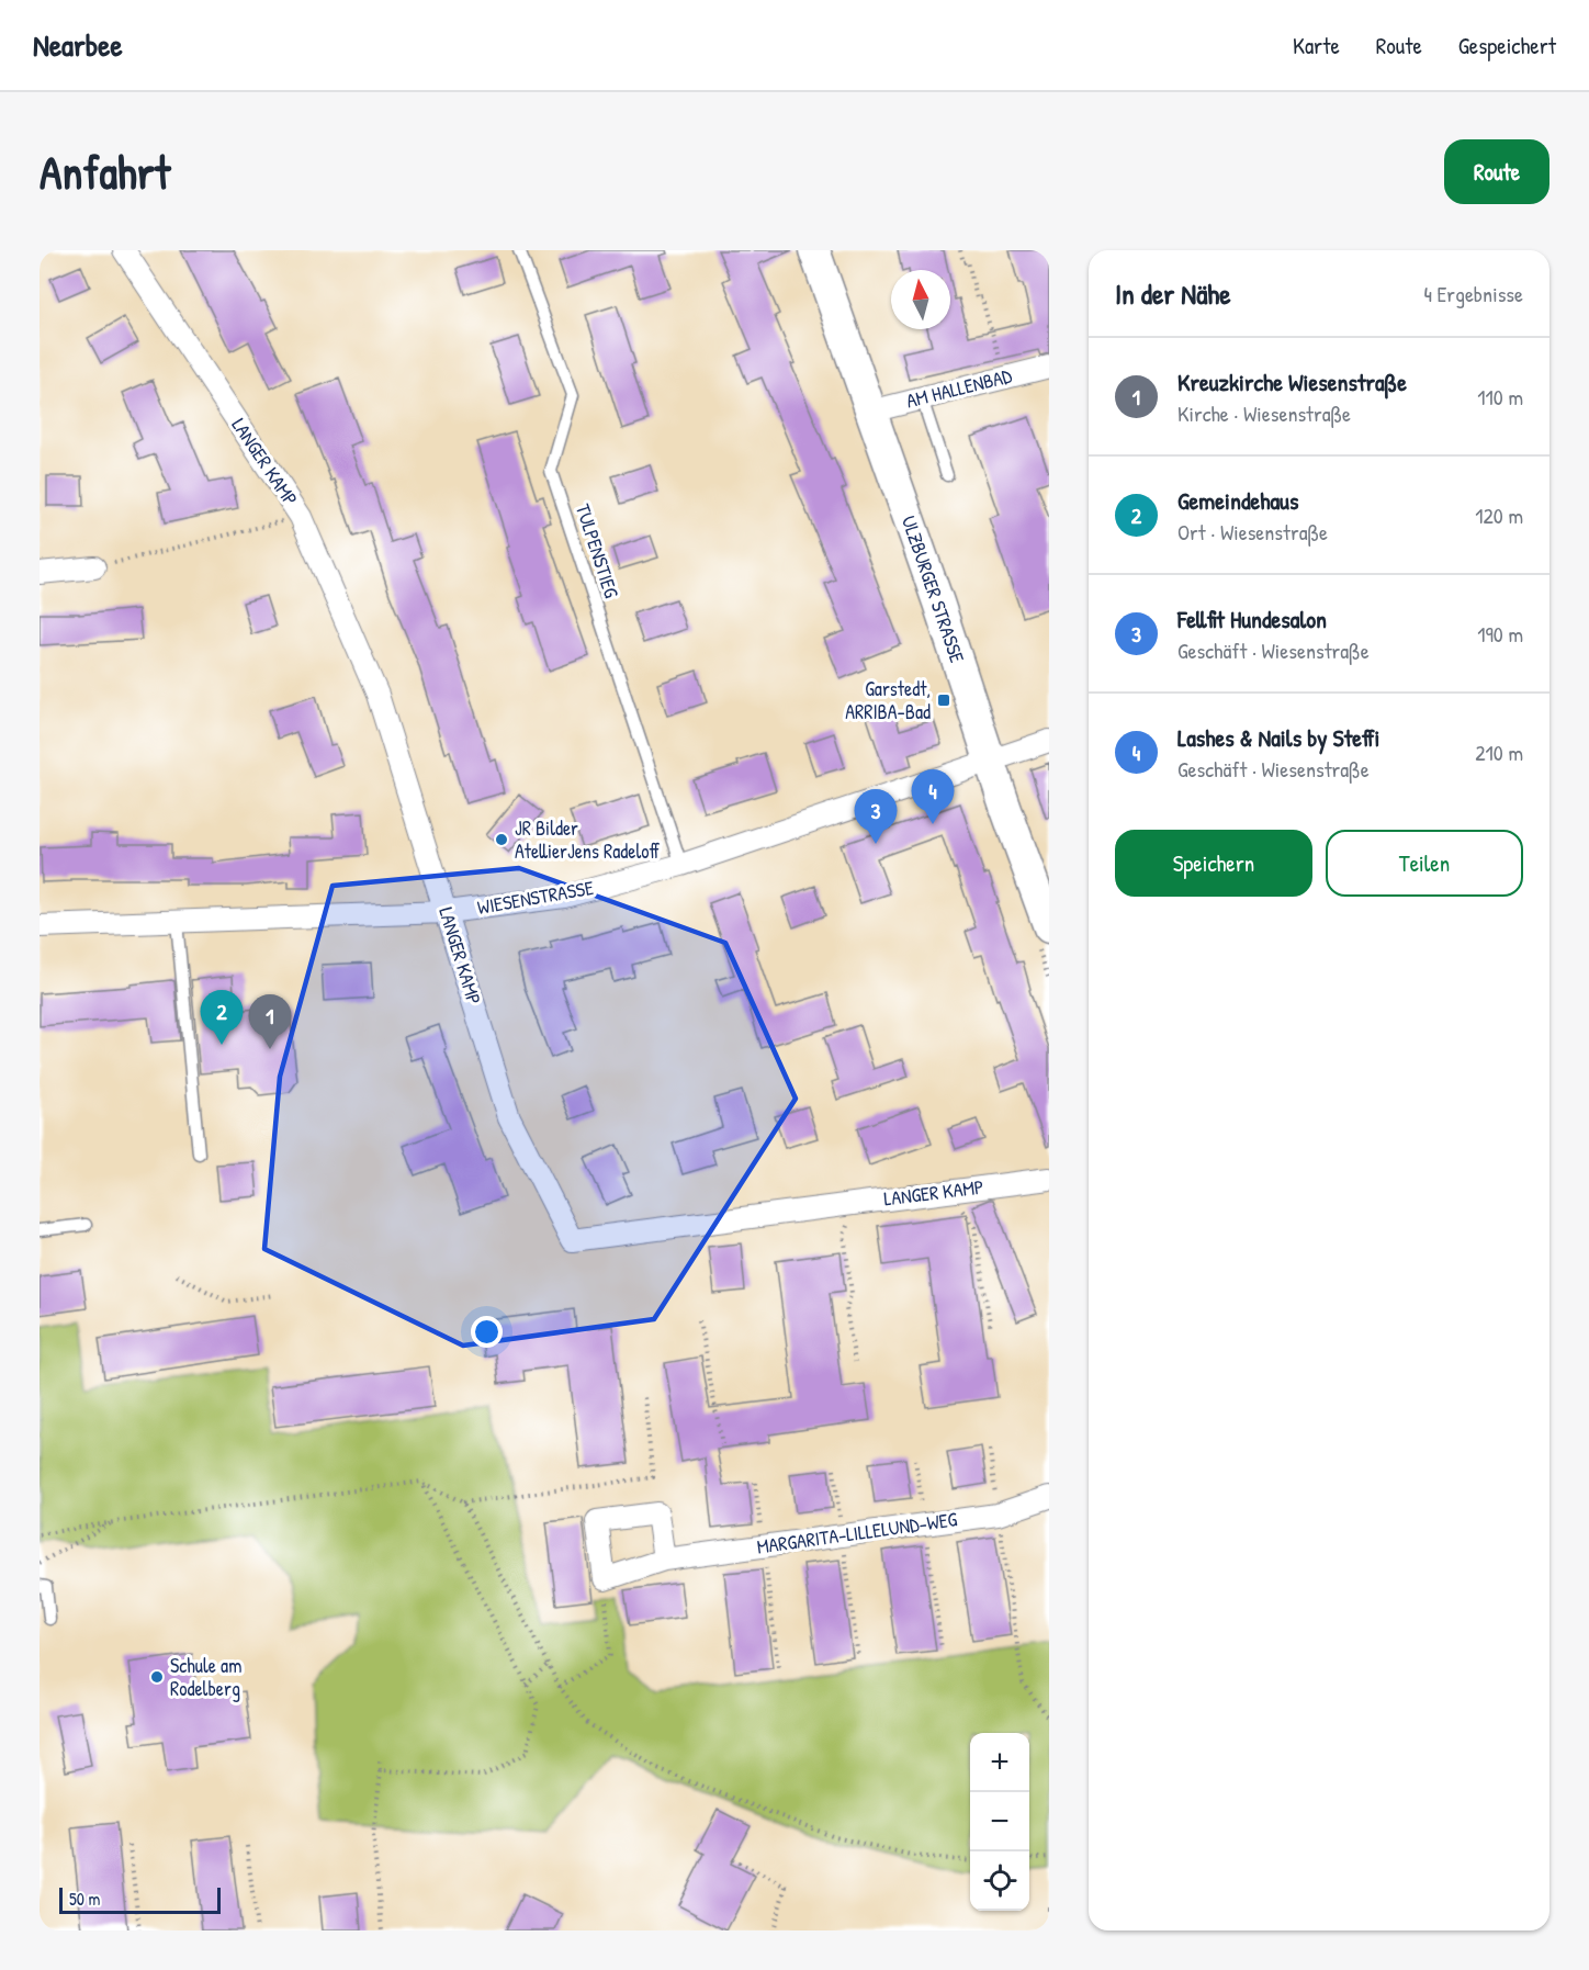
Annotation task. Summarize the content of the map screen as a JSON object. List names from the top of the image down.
{
  "streets": {
    "main road": ["ULZBURGER STRASSE"],
    "street": [
      "AM HALLENBAD",
      "LANGER KAMP",
      "WIESENSTRASSE",
      "MARGARITA-LILLELUND-WEG"
    ],
    "lane": ["TULPENSTIEG"]
  },
  "crossings": [
    ["AM HALLENBAD", "ULZBURGER STRASSE"],
    ["LANGER KAMP", "WIESENSTRASSE"],
    ["TULPENSTIEG", "WIESENSTRASSE"],
    ["ULZBURGER STRASSE", "WIESENSTRASSE"]
  ],
  "places": {
    "transit": ["Garstedt, ARRIBA-Bad"],
    "other": ["JR Bilder AtellierJens Radeloff", "Schule am Rodelberg"]
  },
  "scale_bar": "50 m",
  "north": "top",
  "page": {
    "header": "Nearbee",
    "nav": ["Karte", "Route", "Gespeichert"],
    "buttons": [
      "Route",
      ["Speichern", "Teilen"]
    ],
    "title": "Anfahrt",
    "heading": ["In der Nähe", "4 Ergebnisse"],
    "list": [
      {
        "mark": "1",
        "name": "Kreuzkirche Wiesenstraße",
        "note": "Kirche · Wiesenstraße",
        "value": "110 m"
      },
      {
        "mark": "2",
        "name": "Gemeindehaus",
        "note": "Ort · Wiesenstraße",
        "value": "120 m"
      },
      {
        "mark": "3",
        "name": "Fellfit Hundesalon",
        "note": "Geschäft · Wiesenstraße",
        "value": "190 m"
      },
      {
        "mark": "4",
        "name": "Lashes & Nails by Steffi",
        "note": "Geschäft · Wiesenstraße",
        "value": "210 m"
      }
    ],
    "pins": [
      "4",
      "3",
      "2",
      "1"
    ],
    "map_buttons": ["+", "−"],
    "scale": "50 m"
  }
}
